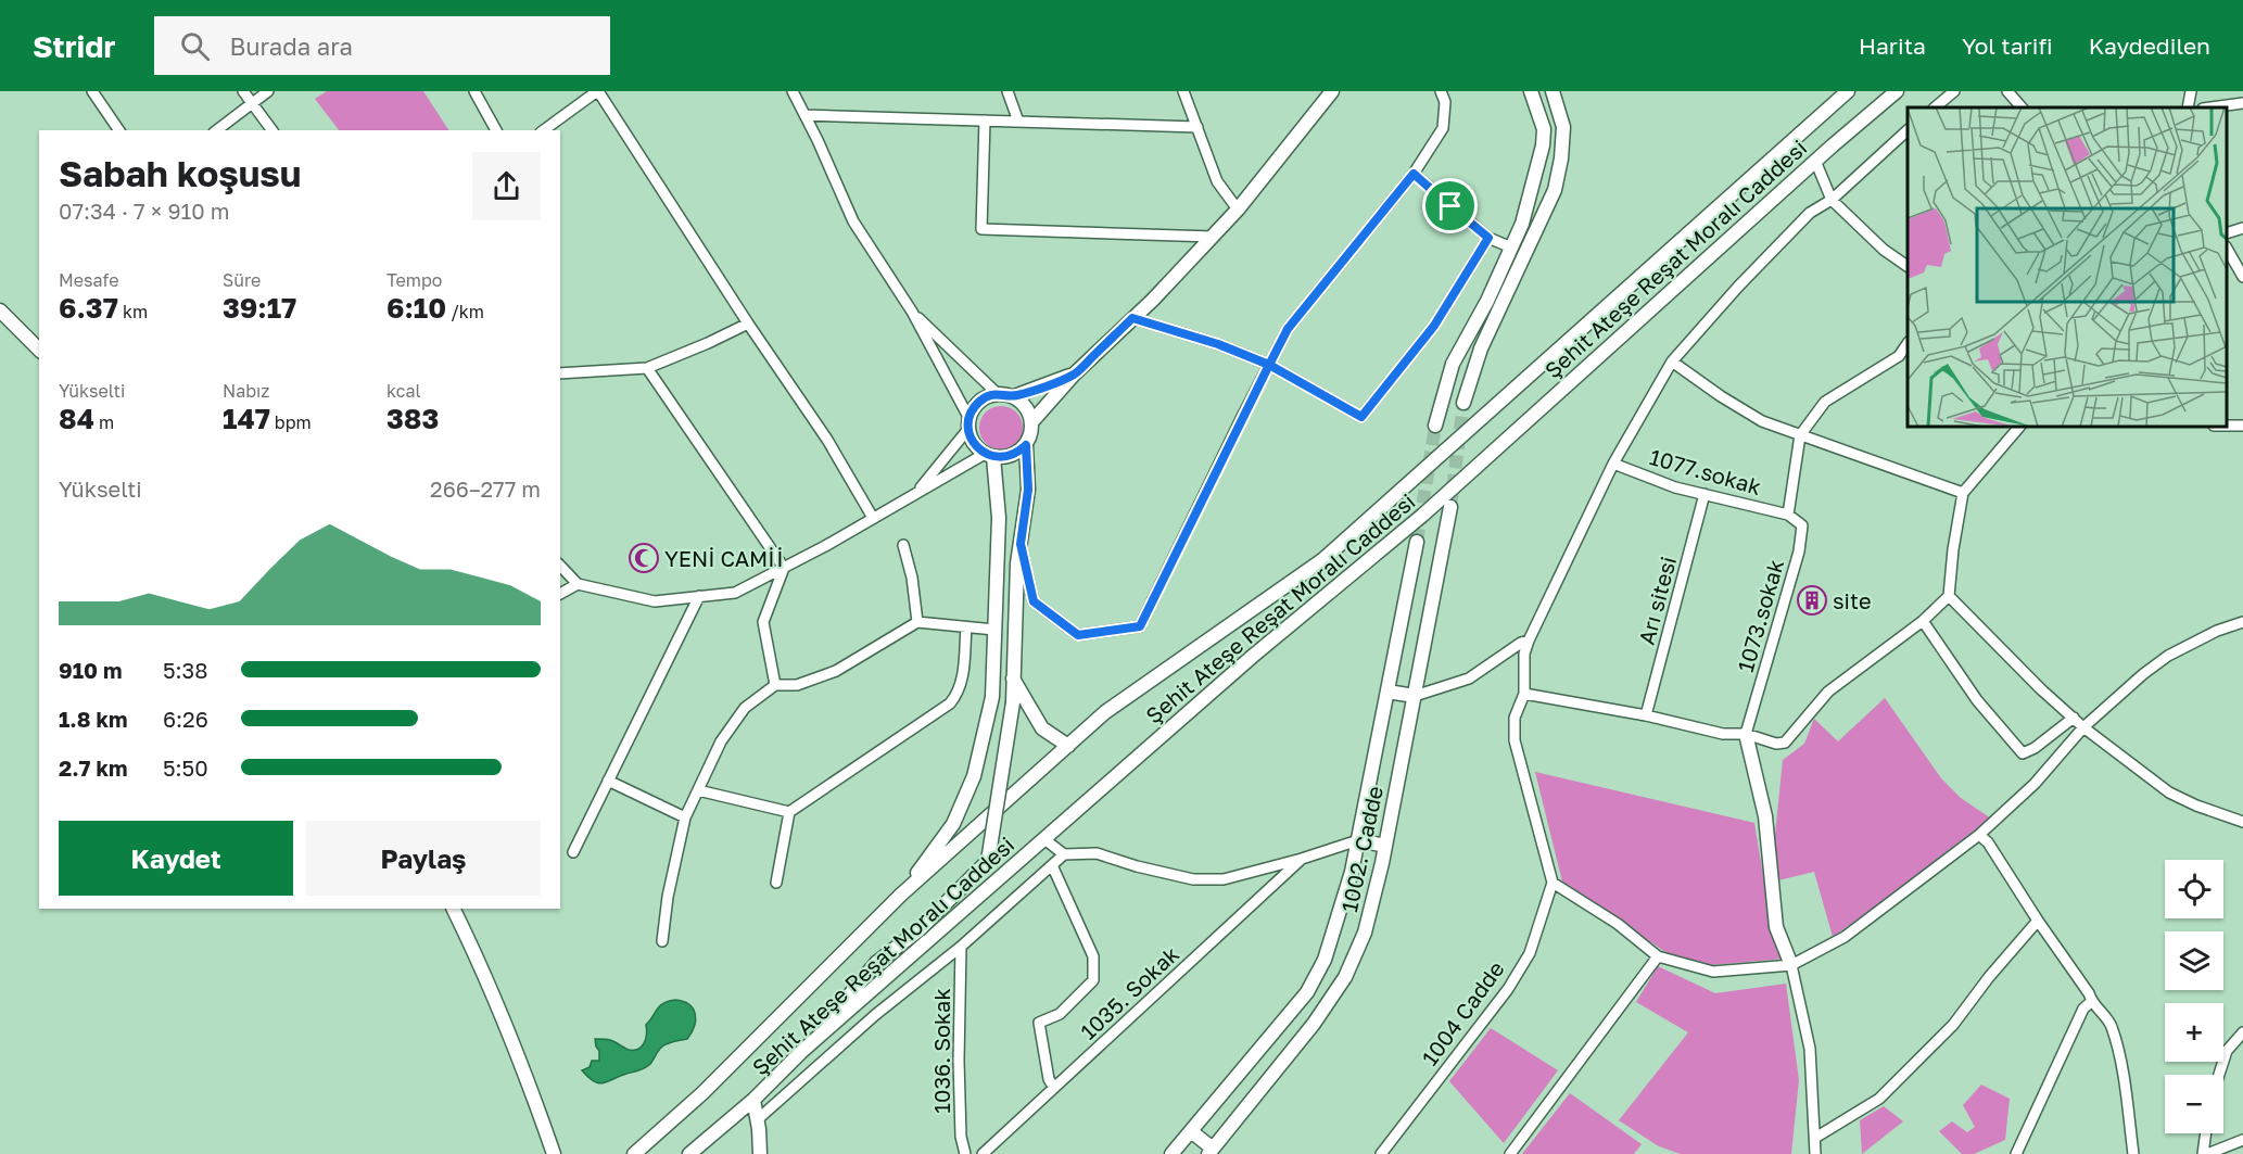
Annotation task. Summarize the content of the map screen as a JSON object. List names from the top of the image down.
{
  "streets": {
    "main road": ["Şehit Ateşe Reşat Moralı Caddesi", "1002. Cadde"],
    "street": [
      "1077.sokak",
      "Arı sitesi",
      "1073.sokak",
      "1035. Sokak",
      "1004 Cadde",
      "1036. Sokak"
    ]
  },
  "crossings": [
    ["1077.sokak", "Arı sitesi"],
    ["1077.sokak", "1073.sokak"]
  ],
  "places": {
    "mosque": ["YENİ CAMİİ"],
    "building": ["site"]
  },
  "page": {
    "header": "Stridr",
    "search": "Burada ara",
    "nav": ["Harita", "Yol tarifi", "Kaydedilen"],
    "heading": ["Sabah koşusu", "07:34 · 7 × 910 m"],
    "stats": [
      ["Mesafe", "6.37 km"],
      ["Süre", "39:17"],
      ["Tempo", "6:10 /km"],
      ["Yükselti", "84 m"],
      ["Nabız", "147 bpm"],
      ["kcal", "383"]
    ],
    "chart": ["Yükselti", "266–277 m"],
    "list": [
      {
        "name": "910 m",
        "note": "5:38"
      },
      {
        "name": "1.8 km",
        "note": "6:26"
      },
      {
        "name": "2.7 km",
        "note": "5:50"
      }
    ],
    "buttons": ["Kaydet", "Paylaş"],
    "map_buttons": ["+", "−"]
  }
}
